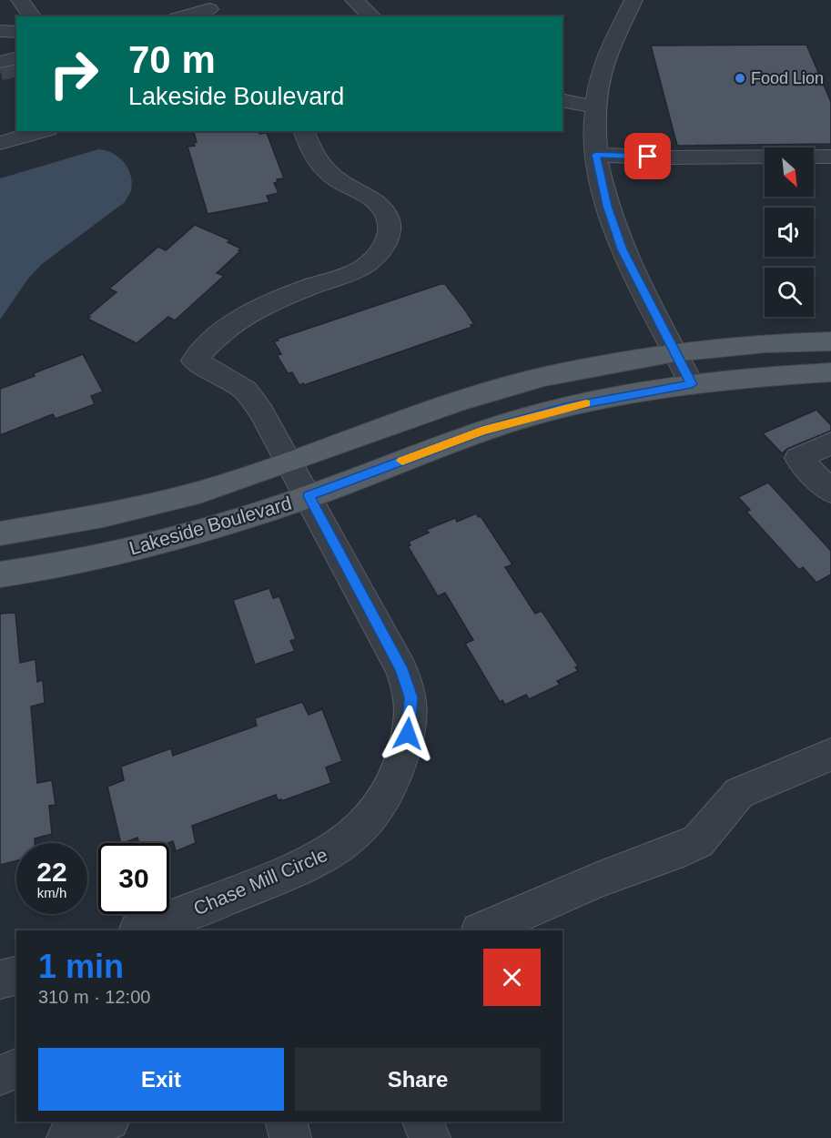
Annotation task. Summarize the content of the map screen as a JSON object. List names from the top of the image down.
{
  "streets": {
    "main road": ["Lakeside Boulevard"],
    "street": ["Chase Mill Circle"]
  },
  "crossings": [
    ["Lakeside Boulevard", "Chase Mill Circle"]
  ],
  "places": ["Food Lion"],
  "north": "bottom right",
  "page": {
    "turn": ["70 m", "Lakeside Boulevard"],
    "speed": "22 km/h",
    "limit": "30",
    "heading": ["1 min", "310 m · 12:00"],
    "buttons": ["Exit", "Share"]
  }
}
